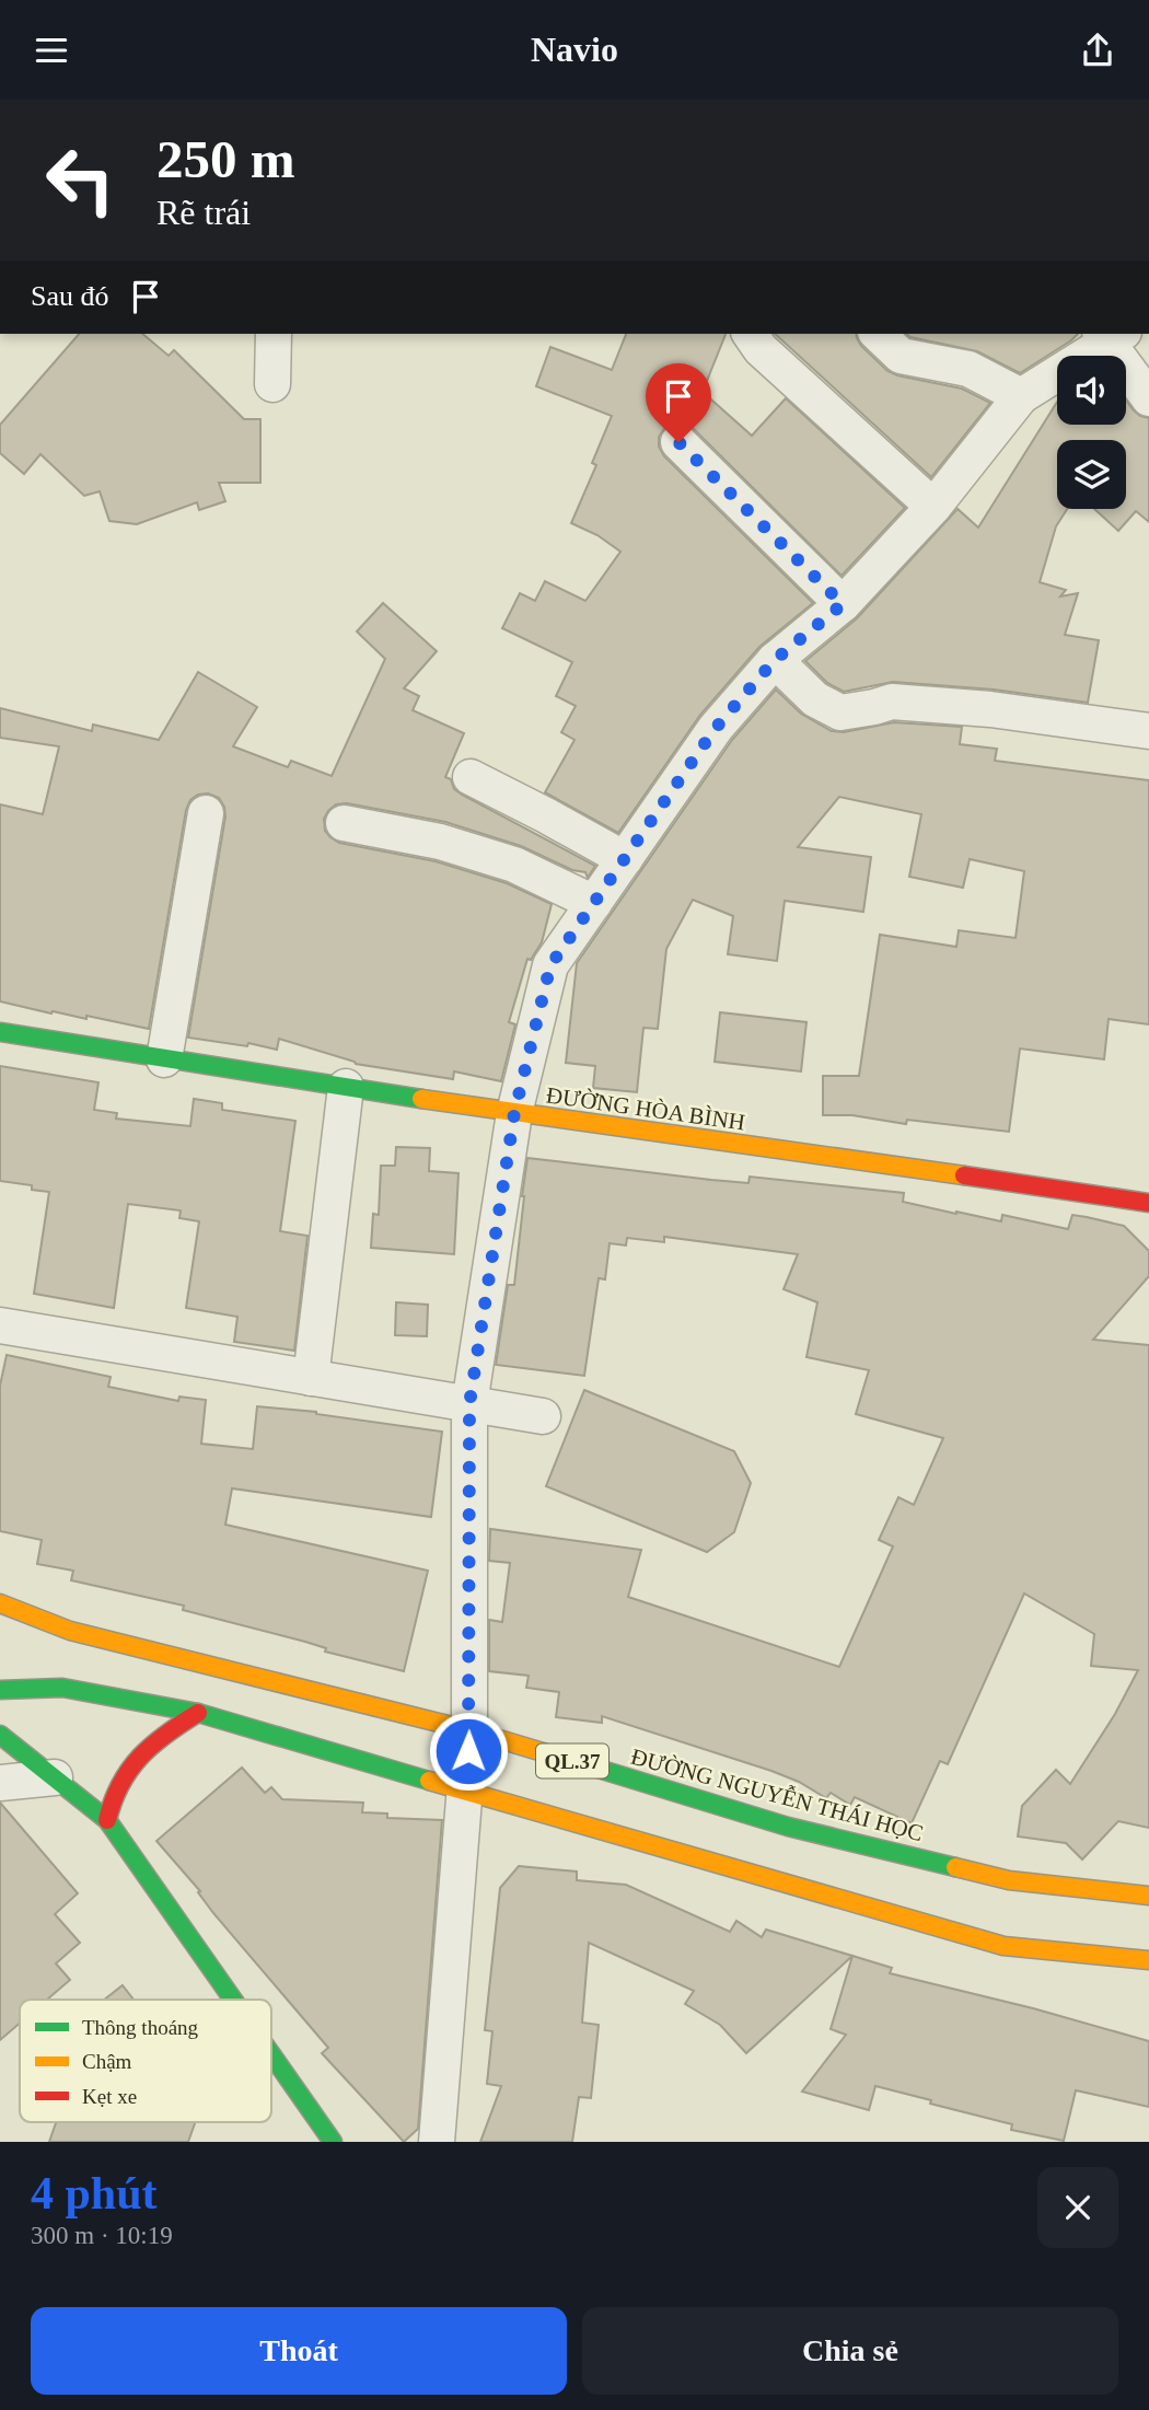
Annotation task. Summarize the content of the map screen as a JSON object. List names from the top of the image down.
{
  "streets": {
    "main road": ["ĐƯỜNG HÒA BÌNH", "QL.37", "ĐƯỜNG NGUYỄN THÁI HỌC"]
  },
  "legend": ["Thông thoáng", "Chậm", "Kẹt xe"],
  "page": {
    "header": "Navio",
    "turn": ["250 m", "Rẽ trái"],
    "then": "Sau đó",
    "heading": ["4 phút", "300 m · 10:19"],
    "buttons": ["Thoát", "Chia sẻ"]
  }
}
